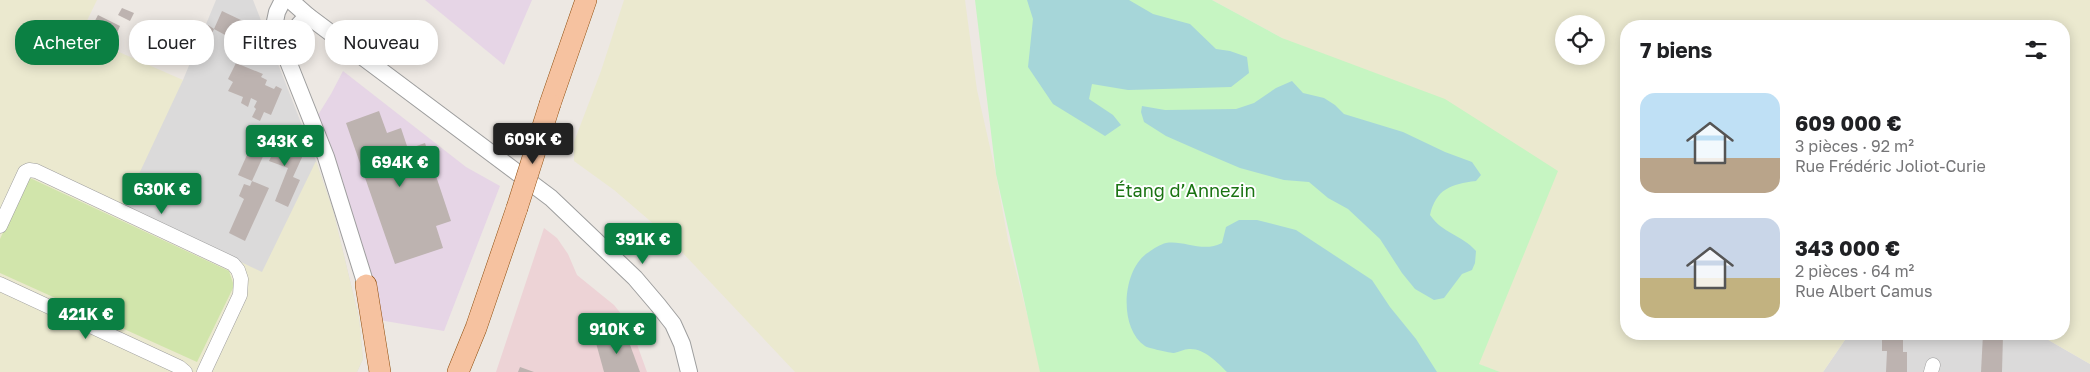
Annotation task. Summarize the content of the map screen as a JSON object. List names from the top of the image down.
{
  "parks": ["Étang d’Annezin"],
  "page": {
    "chip": [
      "Acheter",
      "Louer",
      "Filtres",
      "Nouveau"
    ],
    "heading": "7 biens",
    "list": [
      {
        "name": "609 000 €",
        "note": "3 pièces · 92 m² · Rue Frédéric Joliot-Curie"
      },
      {
        "name": "343 000 €",
        "note": "2 pièces · 64 m² · Rue Albert Camus"
      }
    ],
    "price": [
      "609K €",
      "343K €",
      "694K €",
      "630K €",
      "391K €",
      "421K €",
      "910K €"
    ]
  }
}
